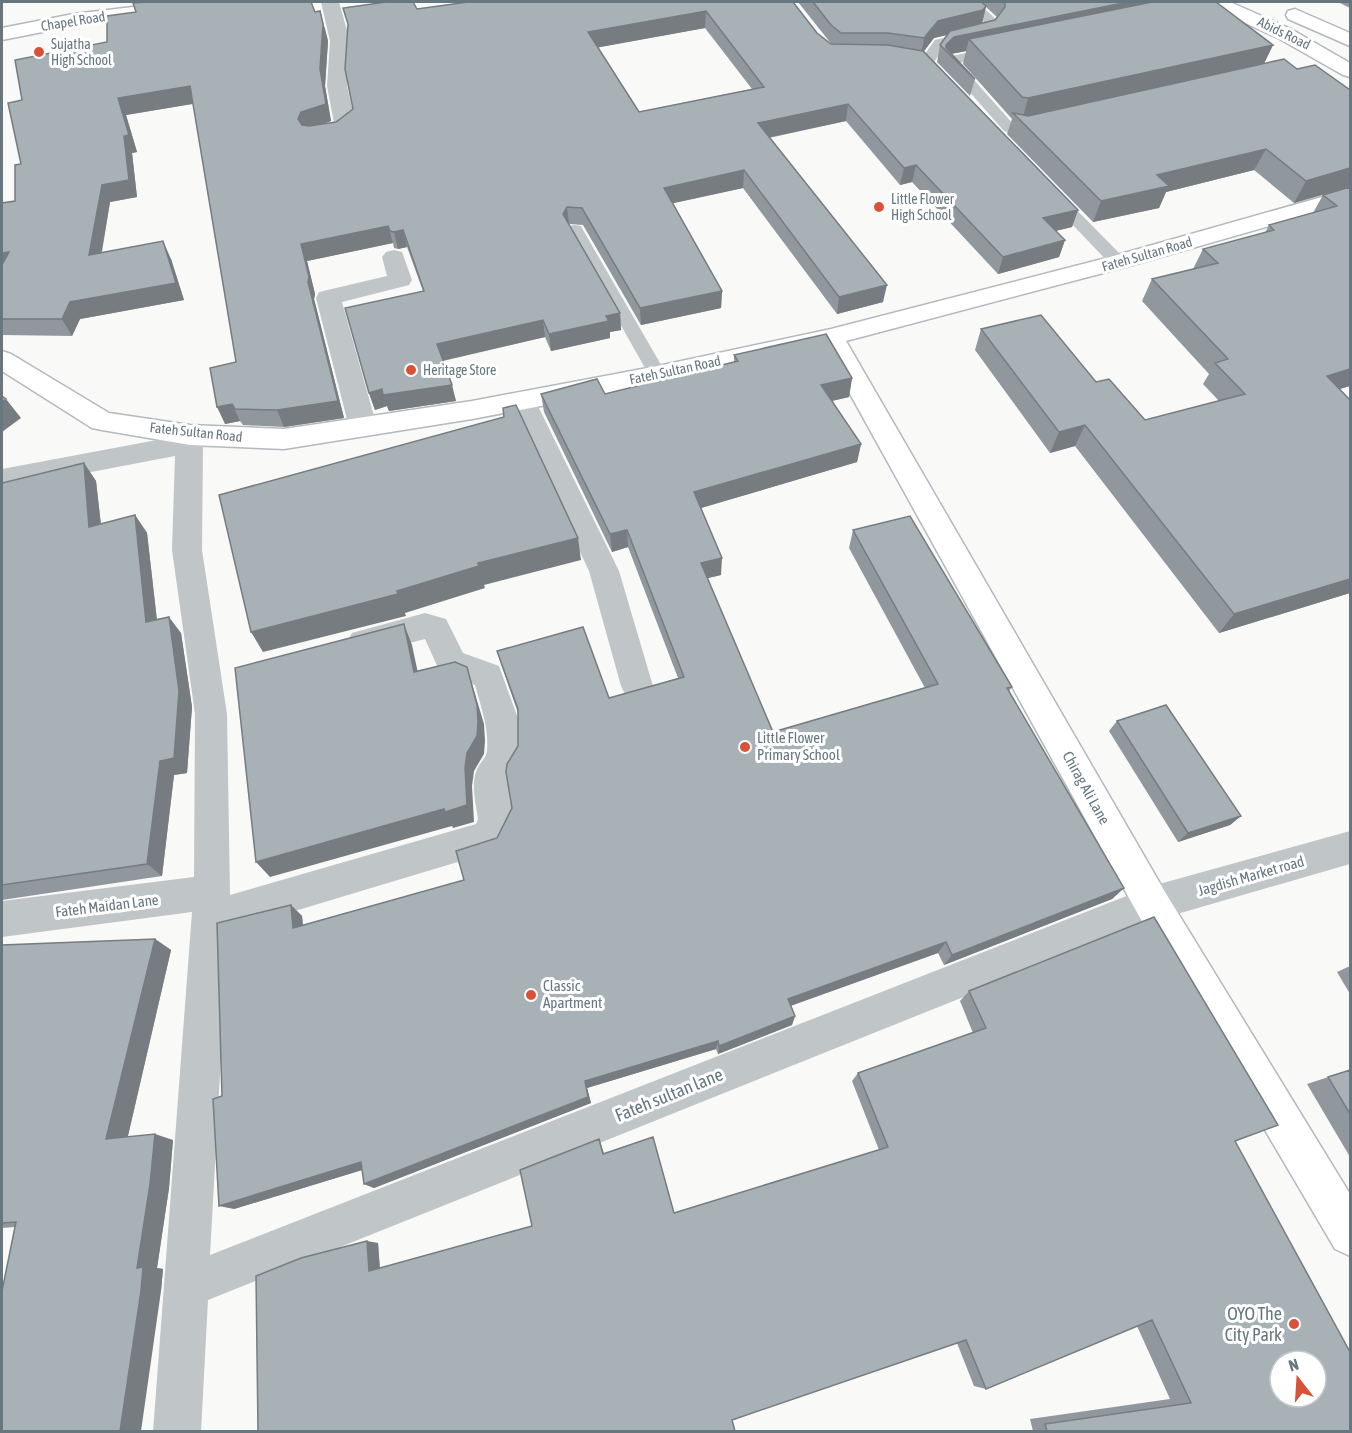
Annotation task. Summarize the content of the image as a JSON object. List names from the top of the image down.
{
  "streets": {
    "street": [
      "Chapel Road",
      "Abids Road",
      "Fateh Sultan Road",
      "Chirag Ali Lane",
      "Jagdish Market road",
      "Fateh Maidan Lane",
      "Fateh sultan lane"
    ]
  },
  "crossings": [
    ["Fateh Sultan Road", "Chirag Ali Lane"],
    ["Chirag Ali Lane", "Jagdish Market road"],
    ["Chirag Ali Lane", "Fateh sultan lane"],
    ["Jagdish Market road", "Fateh sultan lane"]
  ],
  "places": [
    "Sujatha High School",
    "Little Flower High School",
    "Heritage Store",
    "Little Flower Primary School",
    "Classic Apartment",
    "OYO The City Park"
  ],
  "north": "top"
}
